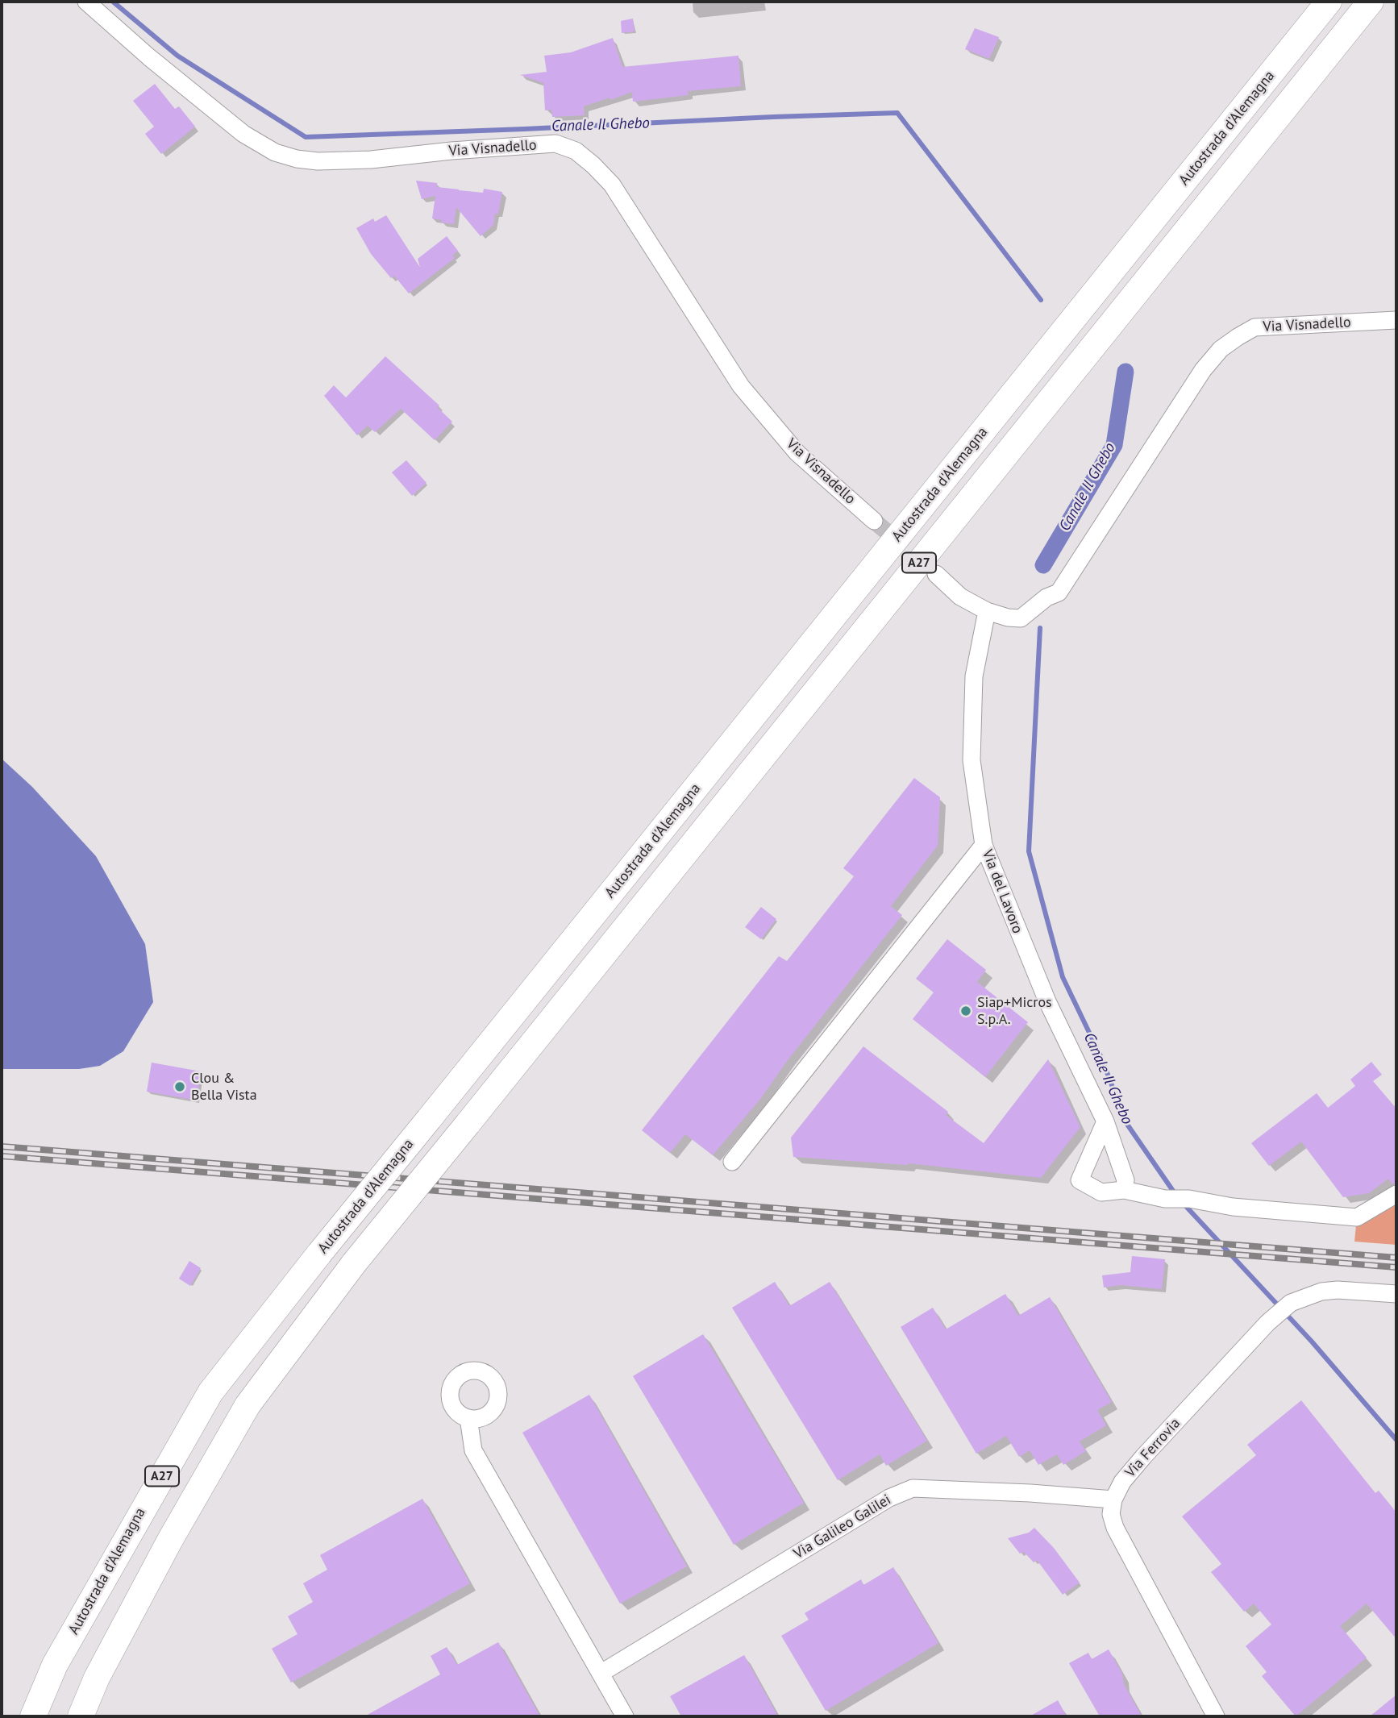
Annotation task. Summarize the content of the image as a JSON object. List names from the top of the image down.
{
  "streets": {
    "highway": ["Autostrada d'Alemagna", "A27"],
    "street": [
      "Via Visnadello",
      "Via del Lavoro",
      "Via Ferrovia",
      "Via Galileo Galilei"
    ]
  },
  "crossings": [
    ["Via Visnadello", "Via del Lavoro"],
    ["Via Ferrovia", "Via Galileo Galilei"]
  ],
  "water": ["Canale Il Ghebo"],
  "places": ["Siap+Micros S.p.A.", "Clou & Bella Vista"]
}
